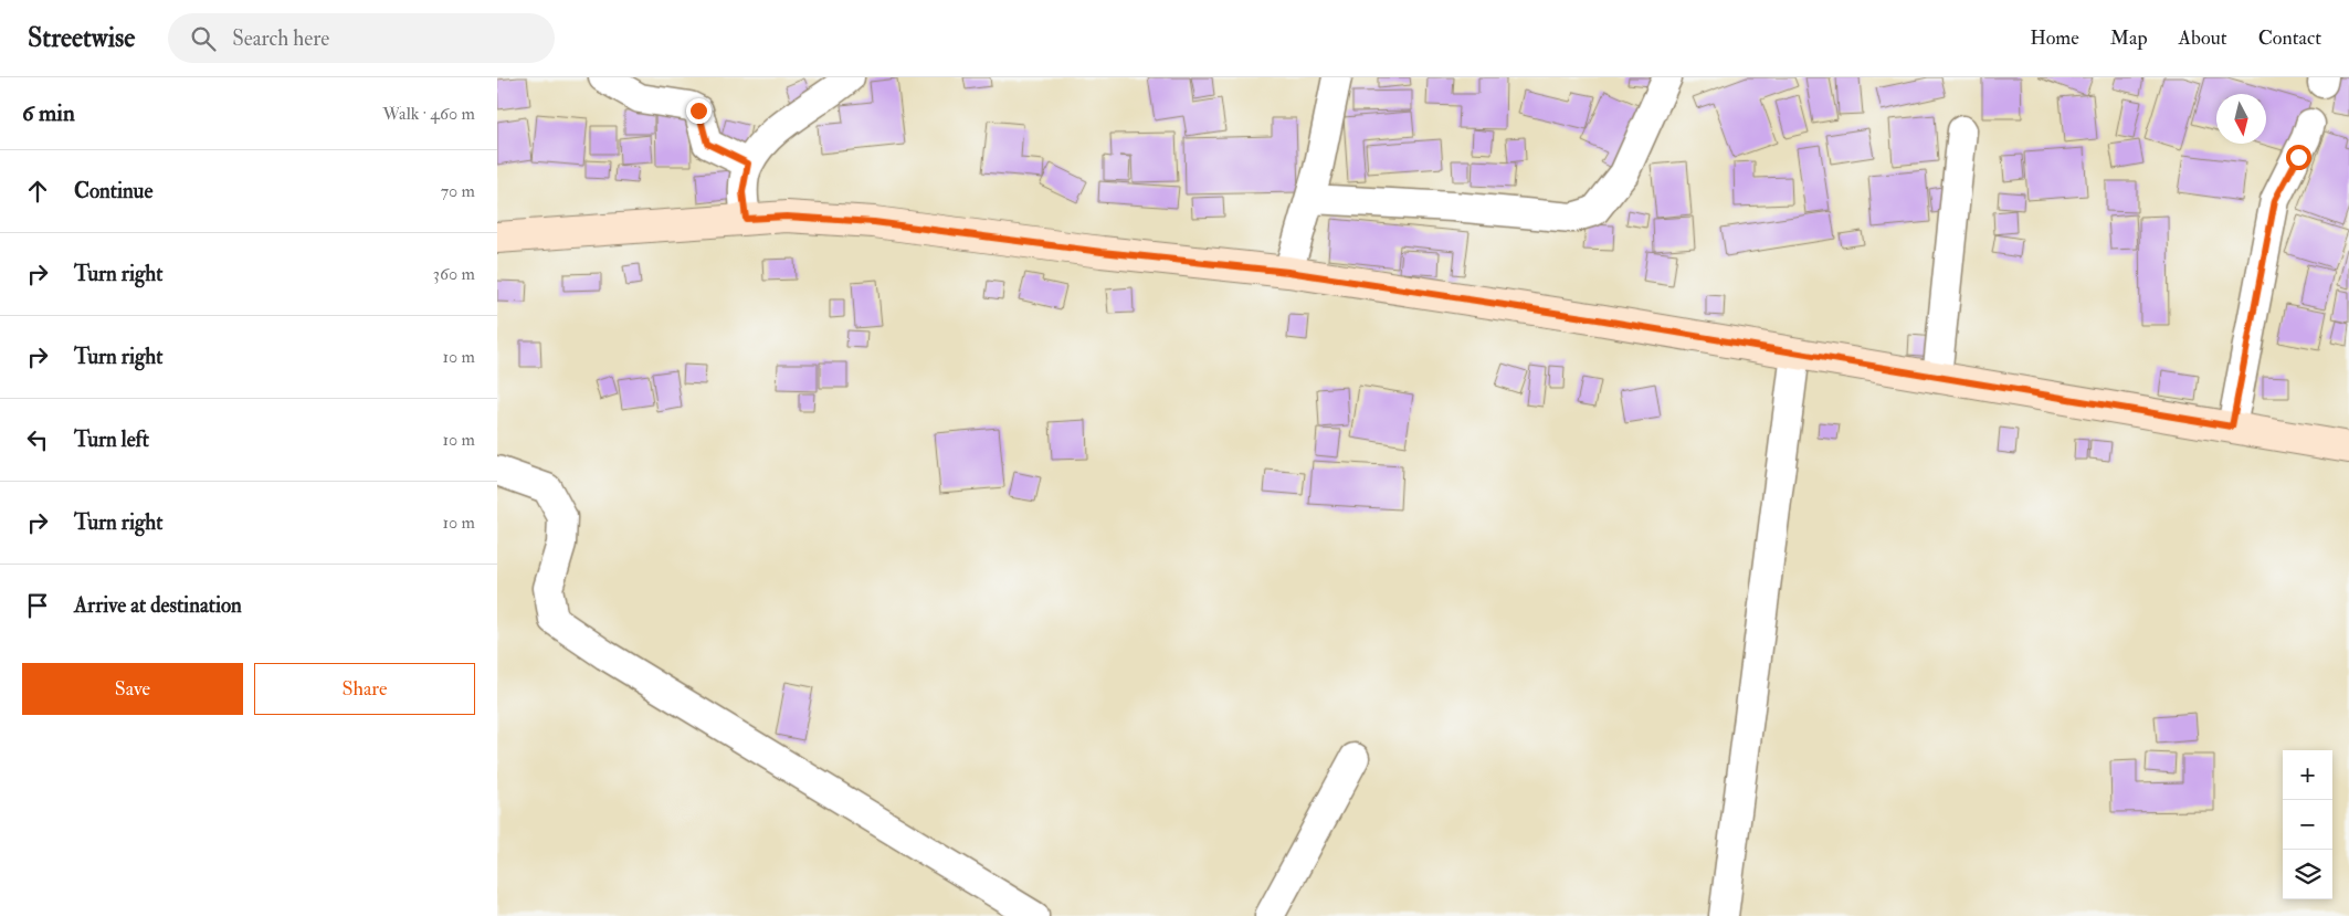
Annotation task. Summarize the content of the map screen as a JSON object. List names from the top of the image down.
{
  "north": "bottom",
  "page": {
    "header": "Streetwise",
    "search": "Search here",
    "nav": [
      "Home",
      "Map",
      "About",
      "Contact"
    ],
    "heading": ["6 min", "Walk · 460 m"],
    "list": [
      ["Continue", "70 m"],
      ["Turn right", "360 m"],
      ["Turn right", "10 m"],
      ["Turn left", "10 m"],
      ["Turn right", "10 m"],
      "Arrive at destination"
    ],
    "buttons": ["Save", "Share"],
    "map_buttons": ["+", "−"]
  }
}
